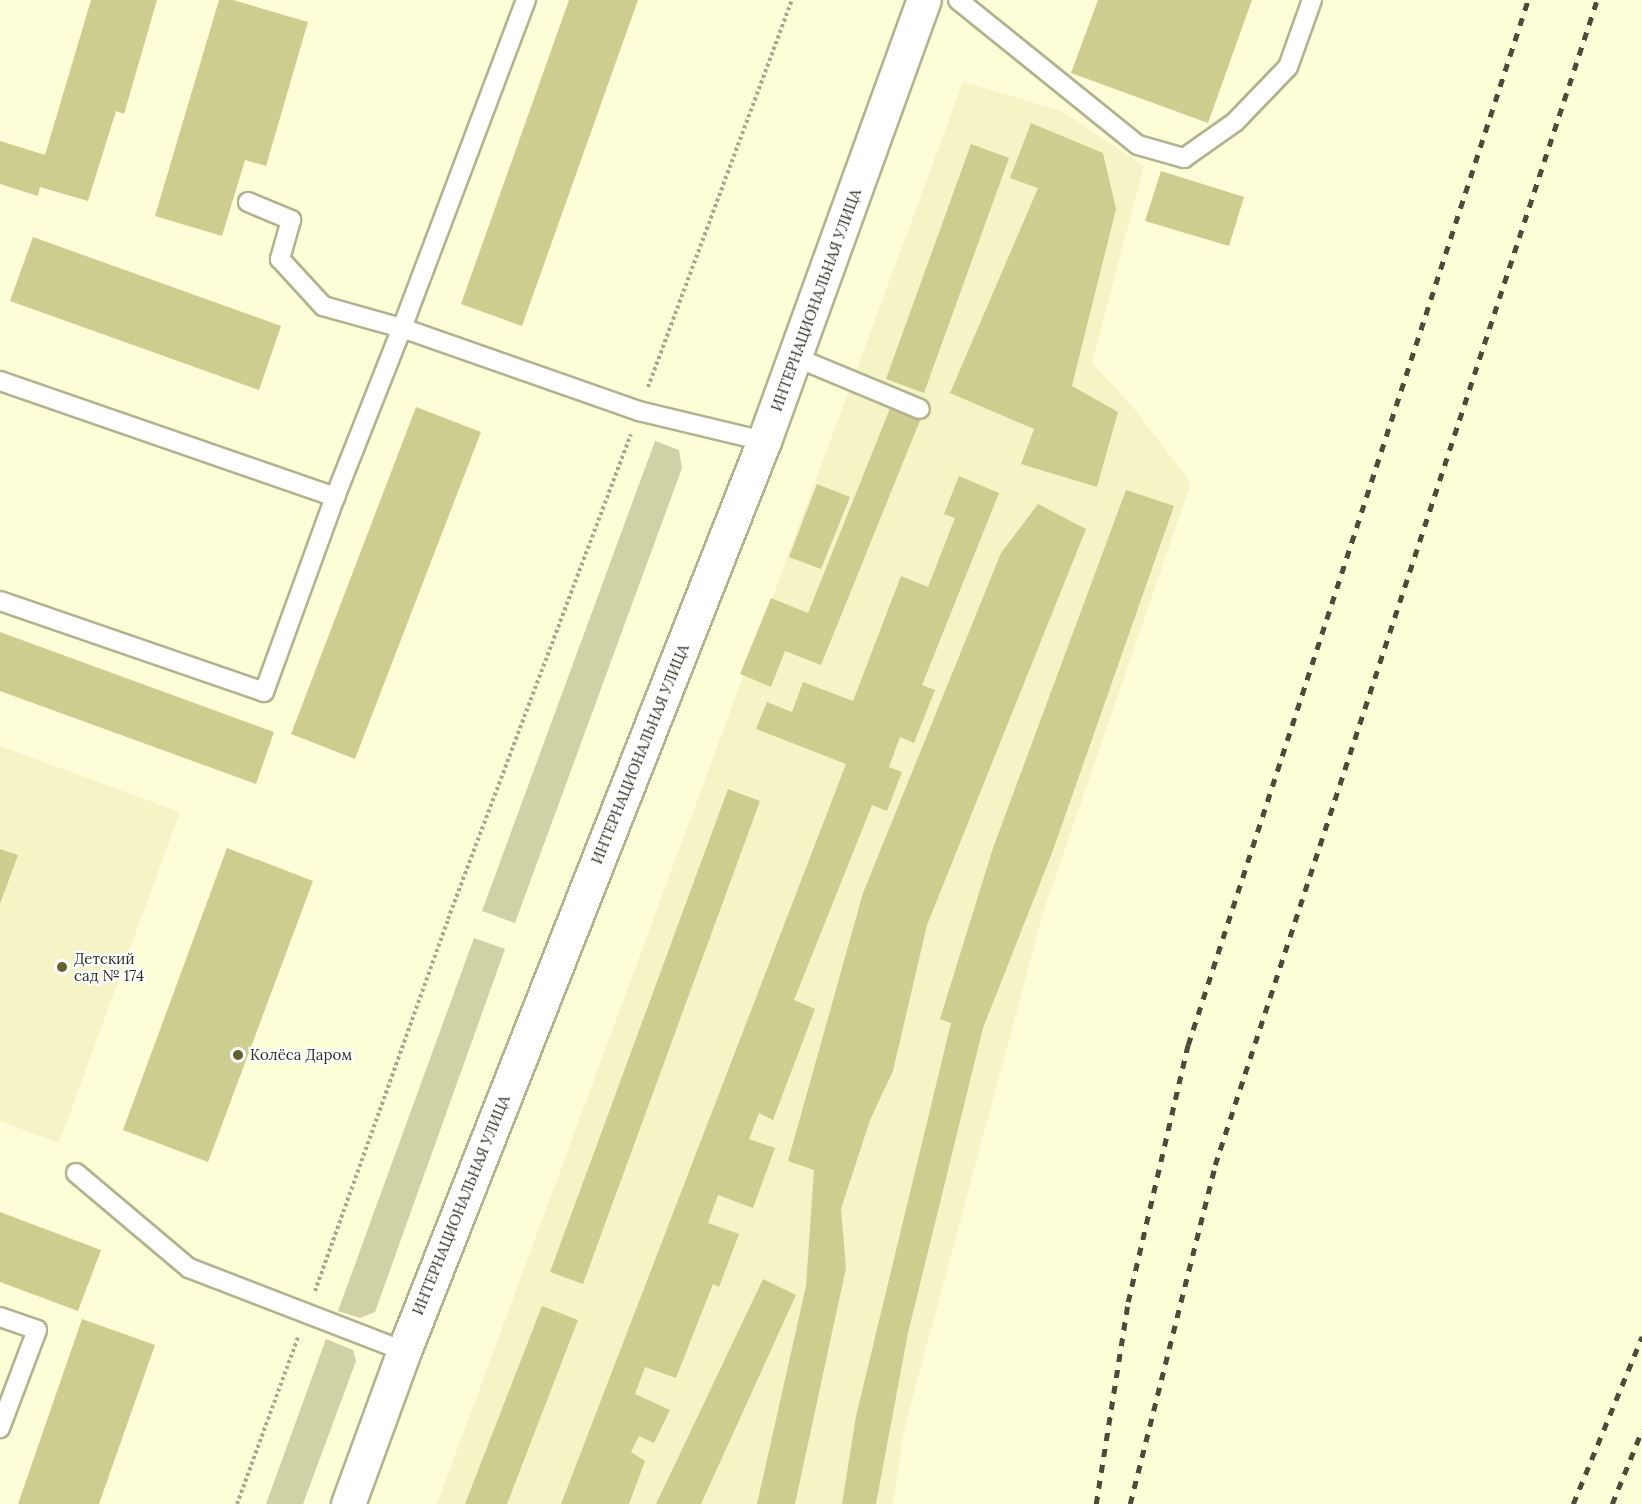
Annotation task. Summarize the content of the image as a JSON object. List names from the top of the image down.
{
  "streets": {
    "main road": ["ИНТЕРНАЦИОНАЛЬНАЯ УЛИЦА"]
  },
  "places": ["Детский сад № 174", "Колёса Даром"]
}
